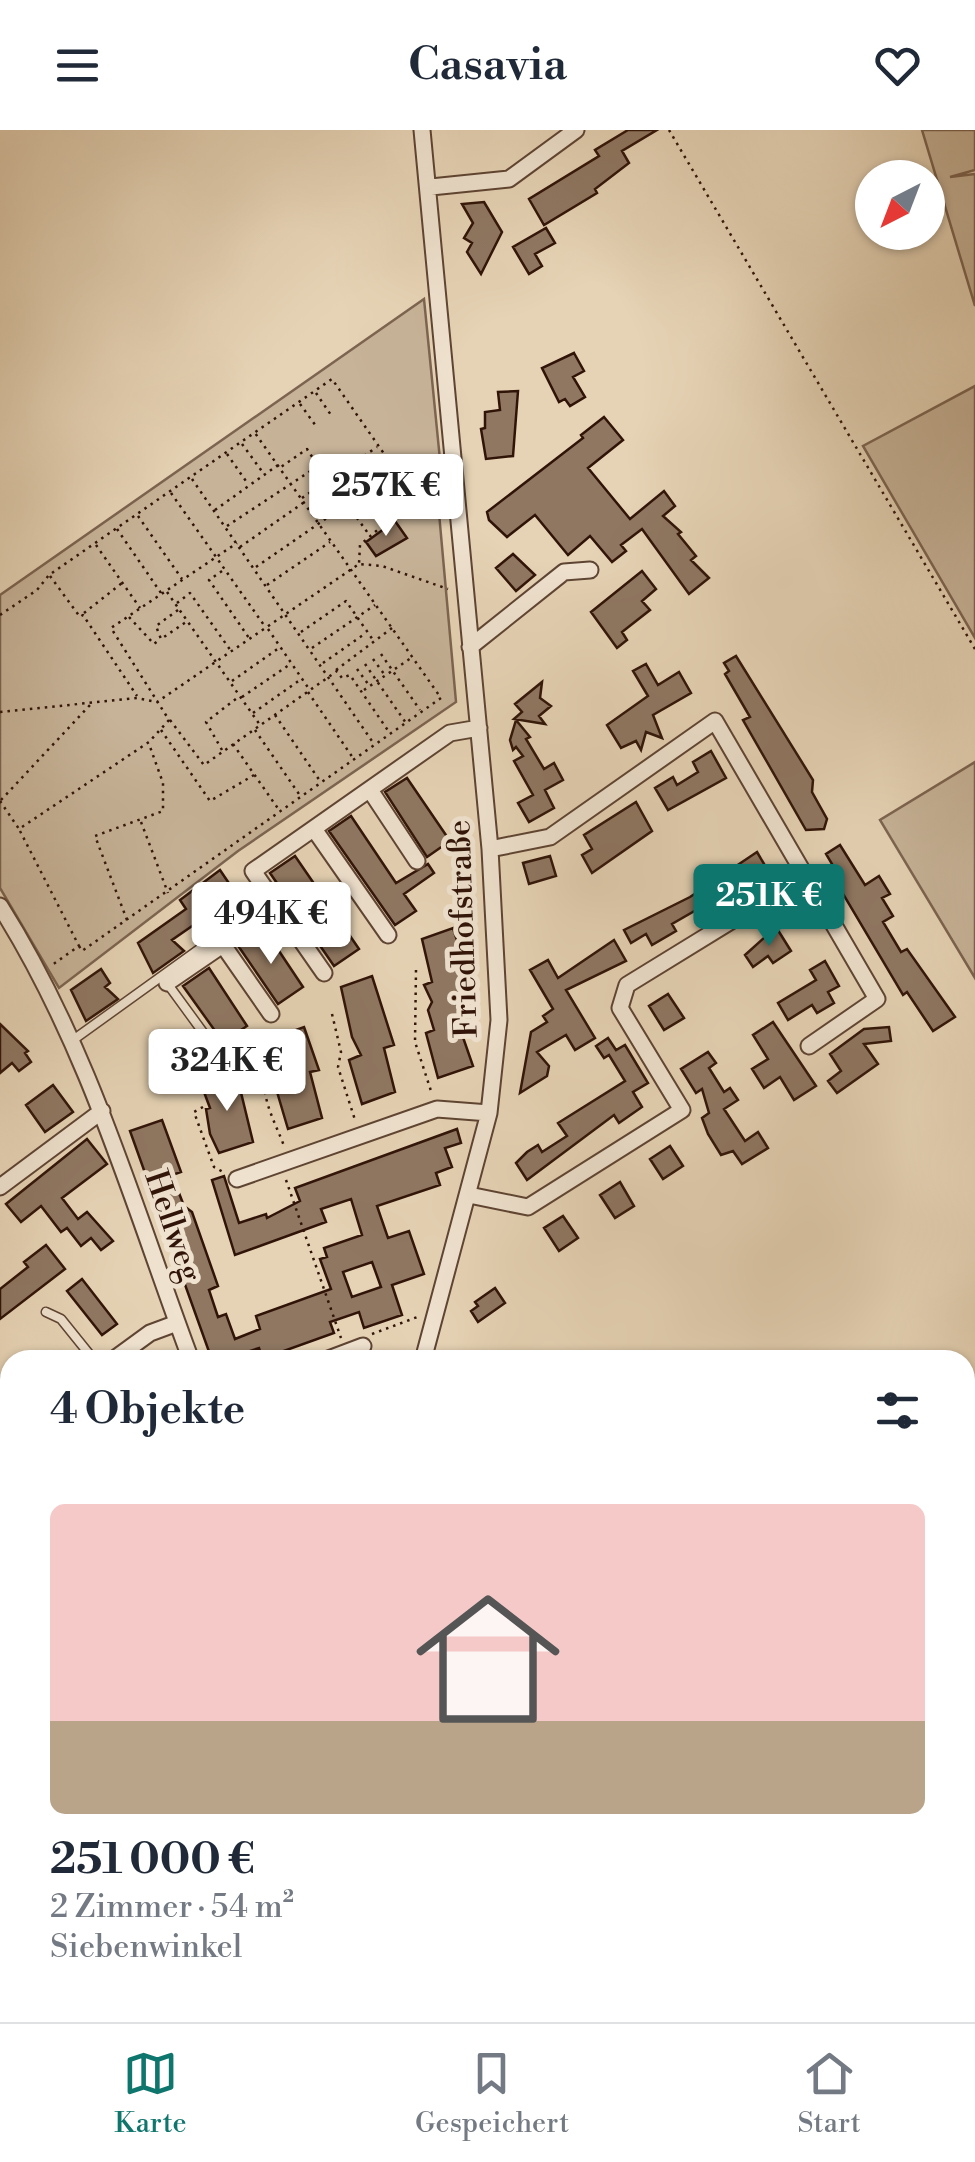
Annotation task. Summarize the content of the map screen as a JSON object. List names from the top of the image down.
{
  "streets": {
    "street": ["Friedhofstraße", "Hellweg"]
  },
  "north": "bottom left",
  "page": {
    "header": "Casavia",
    "price": [
      "257K €",
      "251K €",
      "494K €",
      "324K €"
    ],
    "heading": "4 Objekte",
    "list": [
      {
        "name": "251 000 €",
        "note": "2 Zimmer · 54 m² · Siebenwinkel"
      }
    ],
    "tabs": ["Karte", "Gespeichert", "Start"]
  }
}
